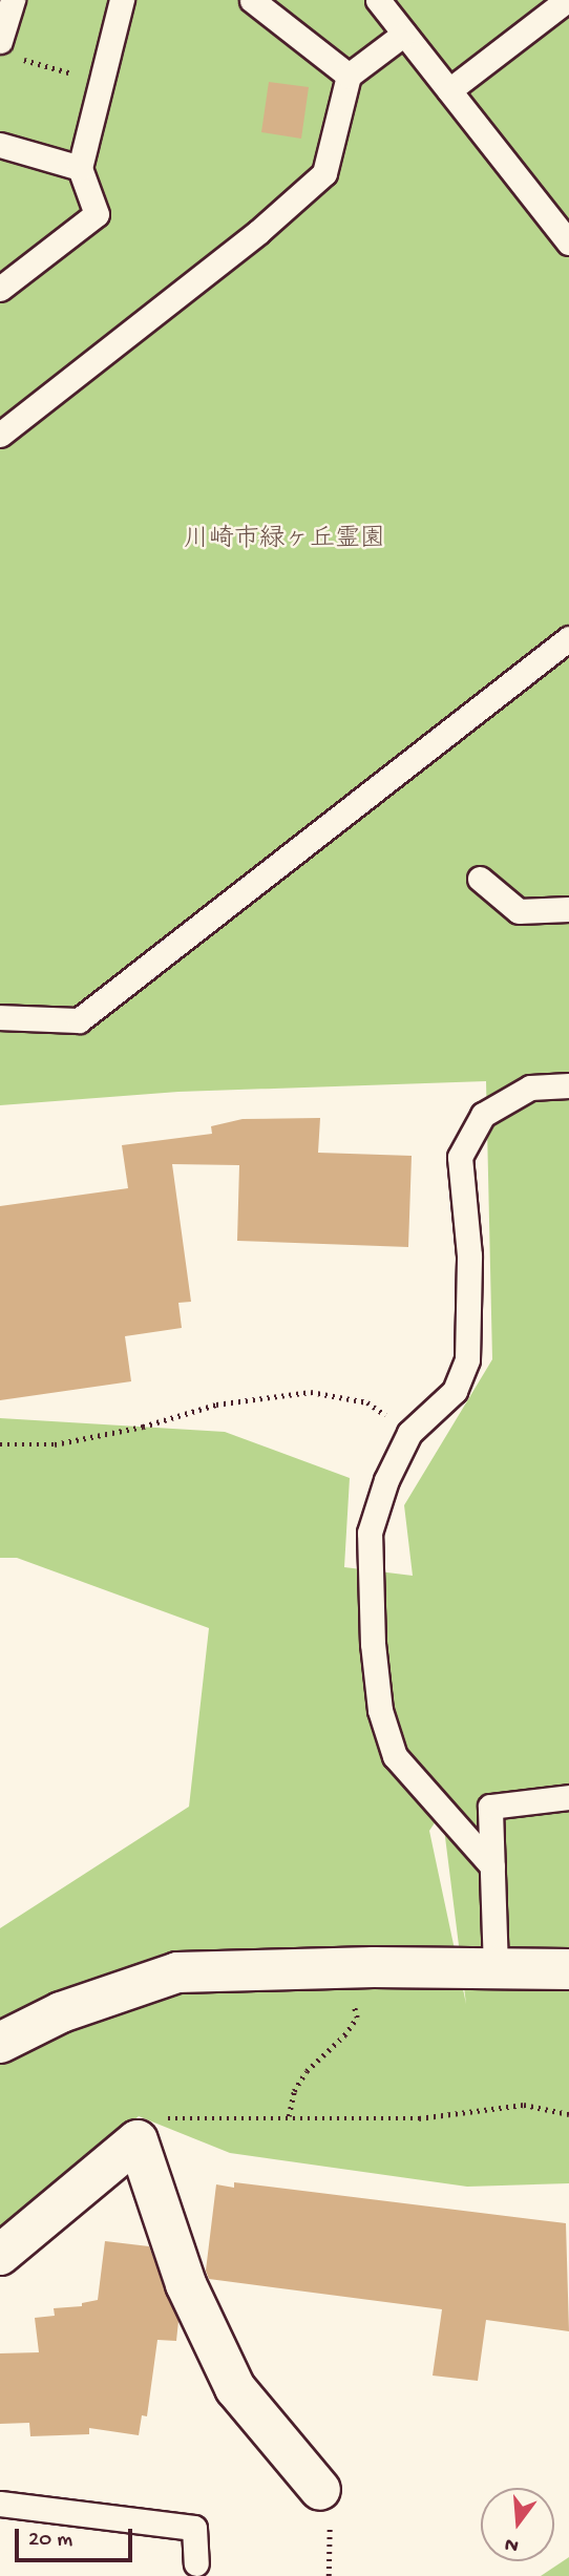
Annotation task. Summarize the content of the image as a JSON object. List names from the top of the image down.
{
  "parks": ["川崎市緑ヶ丘霊園"],
  "scale_bar": "20 m",
  "north": "bottom"
}
